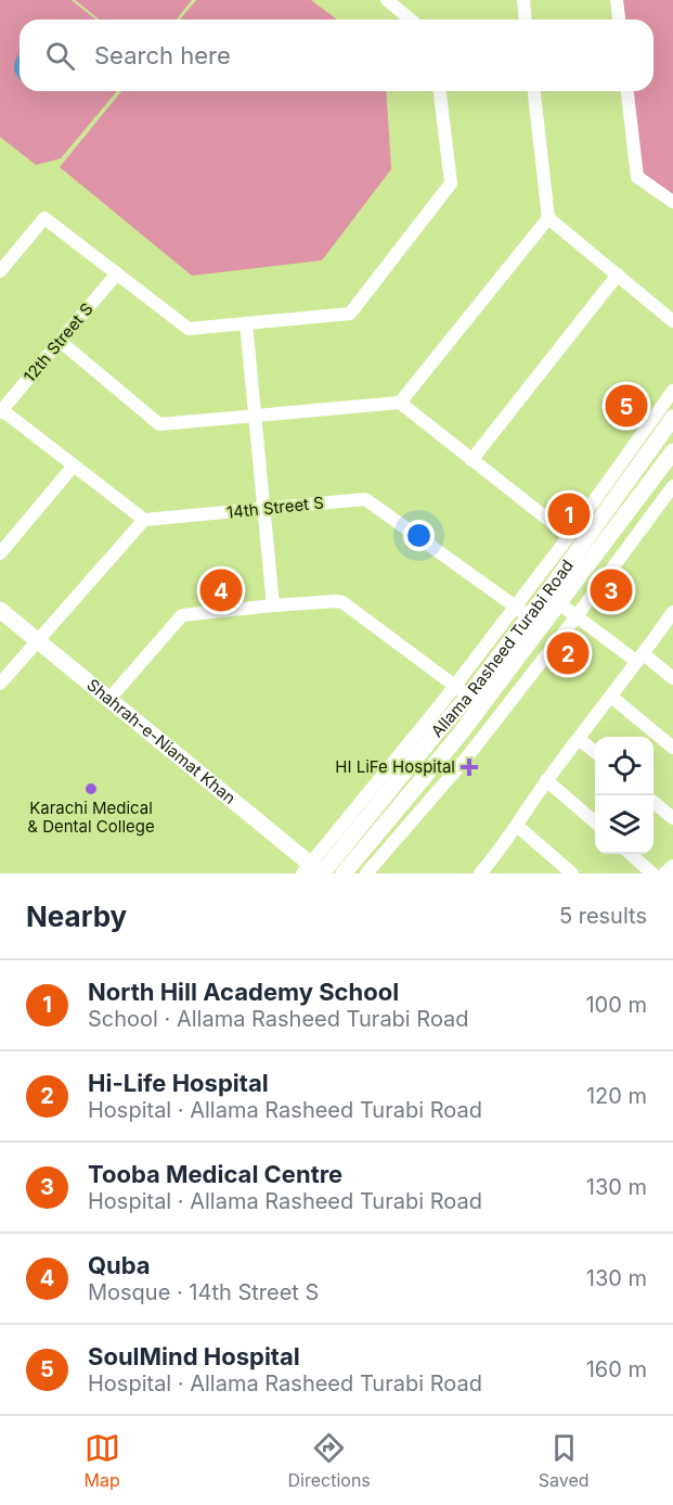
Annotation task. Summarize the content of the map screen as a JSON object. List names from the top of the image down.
{
  "streets": {
    "main road": ["Allama Rasheed Turabi Road", "Shahrah-e-Niamat Khan"],
    "street": ["12th Street S", "14th Street S"]
  },
  "crossings": [
    ["14th Street S", "Allama Rasheed Turabi Road"],
    ["Allama Rasheed Turabi Road", "Shahrah-e-Niamat Khan"]
  ],
  "places": {
    "health": ["HI LiFe Hospital"],
    "other": ["Karachi Medical & Dental College"]
  },
  "page": {
    "search": "Search here",
    "pins": [
      "5",
      "1",
      "3",
      "4",
      "2"
    ],
    "heading": ["Nearby", "5 results"],
    "list": [
      {
        "mark": "1",
        "name": "North Hill Academy School",
        "note": "School · Allama Rasheed Turabi Road",
        "value": "100 m"
      },
      {
        "mark": "2",
        "name": "Hi-Life Hospital",
        "note": "Hospital · Allama Rasheed Turabi Road",
        "value": "120 m"
      },
      {
        "mark": "3",
        "name": "Tooba Medical Centre",
        "note": "Hospital · Allama Rasheed Turabi Road",
        "value": "130 m"
      },
      {
        "mark": "4",
        "name": "Quba",
        "note": "Mosque · 14th Street S",
        "value": "130 m"
      },
      {
        "mark": "5",
        "name": "SoulMind Hospital",
        "note": "Hospital · Allama Rasheed Turabi Road",
        "value": "160 m"
      }
    ],
    "nav": ["Map", "Directions", "Saved"]
  }
}
